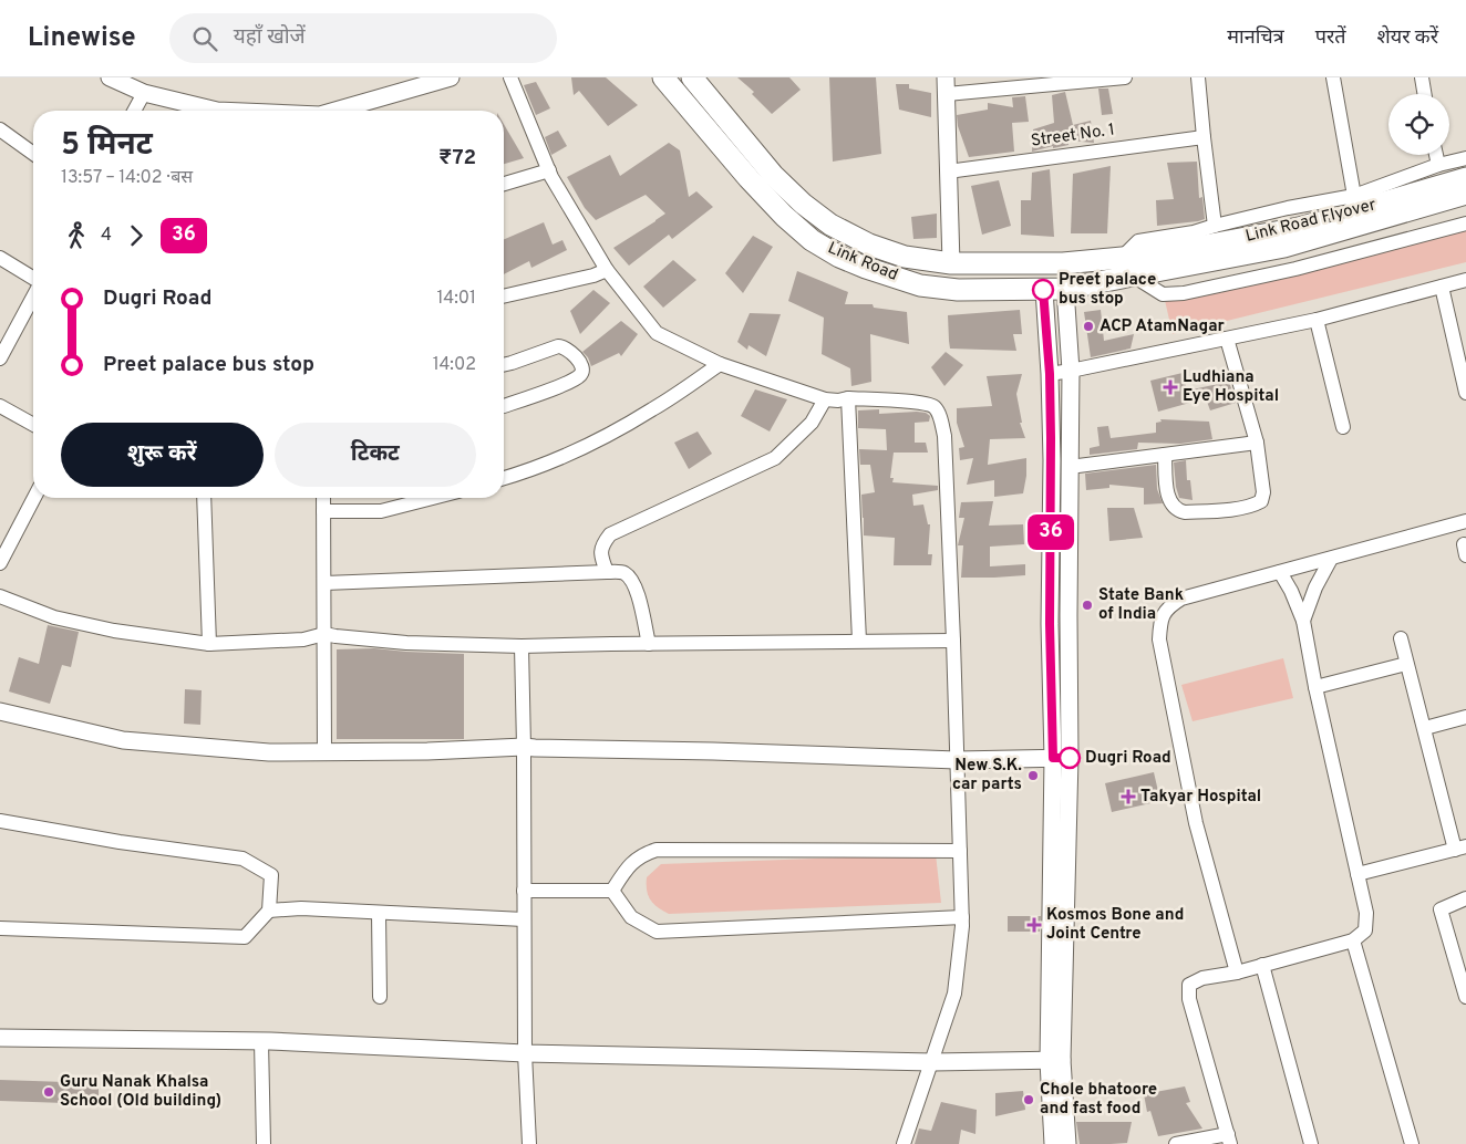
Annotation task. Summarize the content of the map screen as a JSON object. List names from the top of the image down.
{
  "streets": {
    "main road": ["Link Road Flyover", "Link Road"],
    "street": ["Street No. 1"]
  },
  "crossings": [
    ["Link Road Flyover", "Link Road"]
  ],
  "places": {
    "other": [
      "Preet palace bus stop",
      "ACP AtamNagar",
      "State Bank of India",
      "Dugri Road",
      "New S.K. car parts",
      "Guru Nanak Khalsa School (Old building)",
      "Chole bhatoore and fast food"
    ],
    "health": ["Ludhiana Eye Hospital", "Takyar Hospital", "Kosmos Bone and Joint Centre"]
  },
  "lines": ["bus line 36"],
  "page": {
    "header": "Linewise",
    "search": "यहाँ खोजें",
    "nav": ["मानचित्र", "परतें", "शेयर करें"],
    "on_map": "36",
    "heading": ["5 मिनट", "13:57 – 14:02 · बस", "₹72"],
    "legs": ["4", "36"],
    "list": [
      {
        "name": "Dugri Road",
        "value": "14:01"
      },
      {
        "name": "Preet palace bus stop",
        "value": "14:02"
      }
    ],
    "buttons": ["शुरू करें", "टिकट"]
  }
}
